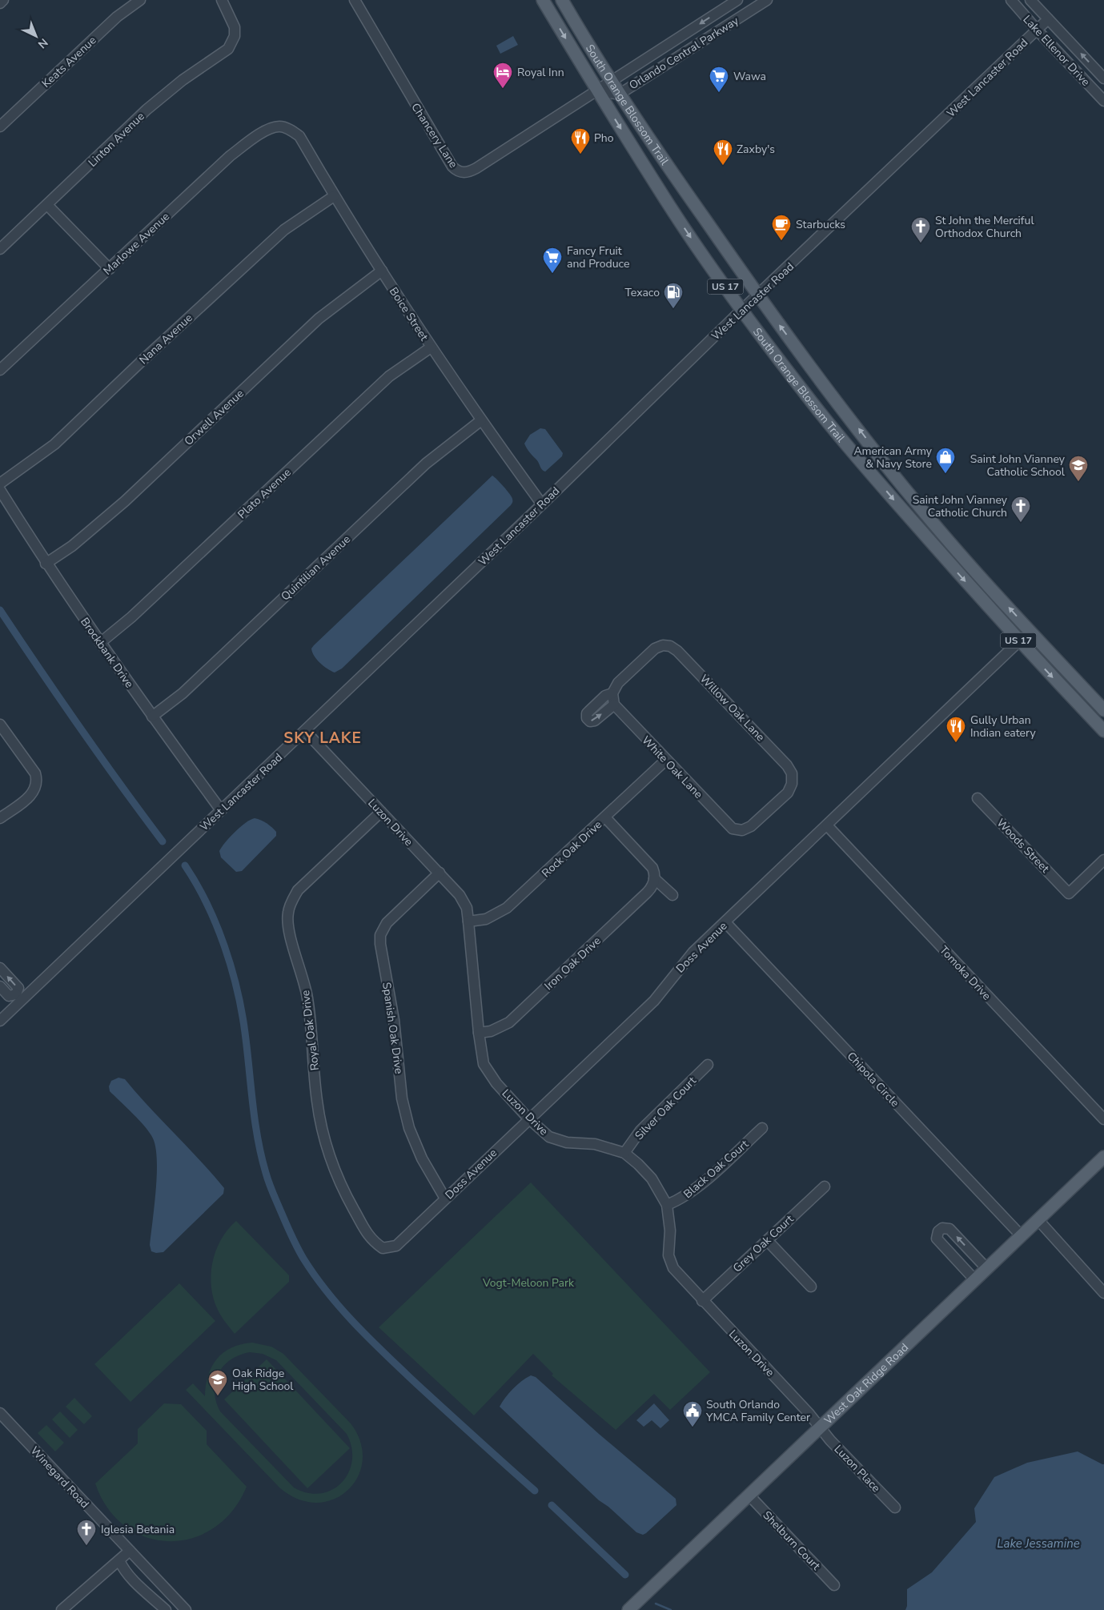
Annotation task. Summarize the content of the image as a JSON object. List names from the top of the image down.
{
  "streets": {
    "main road": ["South Orange Blossom Trail", "US 17", "West Oak Ridge Road"],
    "street": [
      "Lake Ellenor Drive",
      "Orlando Central Parkway",
      "Keats Avenue",
      "West Lancaster Road",
      "Chancery Lane",
      "Linton Avenue",
      "Marlowe Avenue",
      "Boice Street",
      "Nana Avenue",
      "Orwell Avenue",
      "Plato Avenue",
      "Quintilian Avenue",
      "Brockbank Drive",
      "Willow Oak Lane",
      "White Oak Lane",
      "Luzon Drive",
      "Woods Street",
      "Rock Oak Drive",
      "Doss Avenue",
      "Iron Oak Drive",
      "Tomoka Drive",
      "Spanish Oak Drive",
      "Royal Oak Drive",
      "Chipola Circle",
      "Silver Oak Court",
      "Black Oak Court",
      "Grey Oak Court",
      "Luzon Place",
      "Winegard Road",
      "Shelburn Court"
    ]
  },
  "crossings": [
    ["Lake Ellenor Drive", "West Lancaster Road"],
    ["Orlando Central Parkway", "South Orange Blossom Trail"],
    ["Orlando Central Parkway", "Chancery Lane"],
    ["West Lancaster Road", "South Orange Blossom Trail"],
    ["West Lancaster Road", "Boice Street"],
    ["West Lancaster Road", "Brockbank Drive"],
    ["West Lancaster Road", "Luzon Drive"],
    ["South Orange Blossom Trail", "Chancery Lane"],
    ["South Orange Blossom Trail", "Doss Avenue"],
    ["Marlowe Avenue", "Boice Street"],
    ["Boice Street", "Nana Avenue"],
    ["Boice Street", "Orwell Avenue"],
    ["Boice Street", "Plato Avenue"],
    ["Boice Street", "Quintilian Avenue"],
    ["Orwell Avenue", "Brockbank Drive"],
    ["Plato Avenue", "Brockbank Drive"],
    ["Quintilian Avenue", "Brockbank Drive"],
    ["Willow Oak Lane", "White Oak Lane"],
    ["White Oak Lane", "Rock Oak Drive"],
    ["Luzon Drive", "Rock Oak Drive"],
    ["Luzon Drive", "Doss Avenue"],
    ["Luzon Drive", "Iron Oak Drive"],
    ["Luzon Drive", "Spanish Oak Drive"],
    ["Luzon Drive", "Royal Oak Drive"],
    ["Luzon Drive", "Silver Oak Court"],
    ["Luzon Drive", "Black Oak Court"],
    ["Luzon Drive", "Grey Oak Court"],
    ["Luzon Drive", "West Oak Ridge Road"],
    ["Luzon Drive", "Luzon Place"],
    ["Doss Avenue", "Tomoka Drive"],
    ["Doss Avenue", "Spanish Oak Drive"],
    ["Doss Avenue", "Royal Oak Drive"],
    ["Doss Avenue", "Chipola Circle"],
    ["Chipola Circle", "West Oak Ridge Road"],
    ["West Oak Ridge Road", "Luzon Place"],
    ["West Oak Ridge Road", "Shelburn Court"]
  ],
  "districts": ["SKY LAKE"],
  "water": ["Lake Jessamine"],
  "parks": ["Vogt-Meloon Park"],
  "places": {
    "hotel": ["Royal Inn"],
    "supermarket": ["Wawa", "Fancy Fruit and Produce"],
    "restaurant": ["Pho", "Zaxby's", "Gully Urban Indian eatery"],
    "cafe": ["Starbucks"],
    "church": ["St John the Merciful Orthodox Church", "Saint John Vianney Catholic Church", "Iglesia Betania"],
    "fuel station": ["Texaco"],
    "shop": ["American Army & Navy Store"],
    "school or university": ["Saint John Vianney Catholic School", "Oak Ridge High School"],
    "public building": ["South Orlando YMCA Family Center"]
  },
  "north": "bottom right"
}
